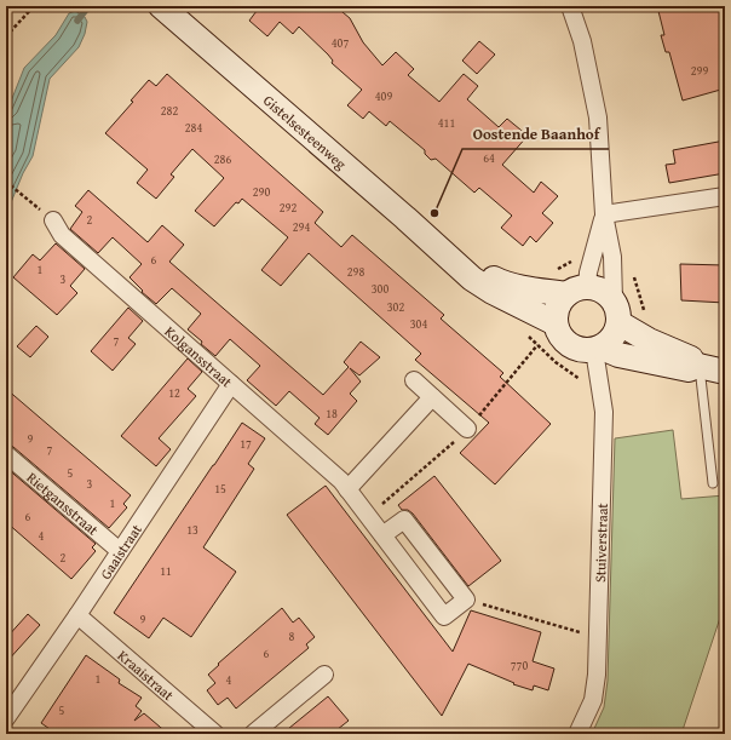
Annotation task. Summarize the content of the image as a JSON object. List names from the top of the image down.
{
  "streets": {
    "main road": ["Gistelsesteenweg"],
    "street": [
      "Kolgansstraat",
      "Rietgansstraat",
      "Stuiverstraat",
      "Gaaistraat",
      "Kraaistraat"
    ]
  },
  "crossings": [
    ["Gistelsesteenweg", "Stuiverstraat"],
    ["Kolgansstraat", "Gaaistraat"],
    ["Rietgansstraat", "Gaaistraat"],
    ["Gaaistraat", "Kraaistraat"]
  ],
  "places": ["Oostende Baanhof"],
  "house_numbers": [
    "407",
    "299",
    "409",
    "282",
    "411",
    "284",
    "64",
    "286",
    "290",
    "292",
    "2",
    "294",
    "6",
    "1",
    "298",
    "3",
    "300",
    "302",
    "304",
    "7",
    "12",
    "18",
    "9",
    "17",
    "7",
    "5",
    "3",
    "15",
    "1",
    "6",
    "13",
    "4",
    "2",
    "11",
    "9",
    "8",
    "6",
    "770",
    "1",
    "4",
    "5"
  ]
}
